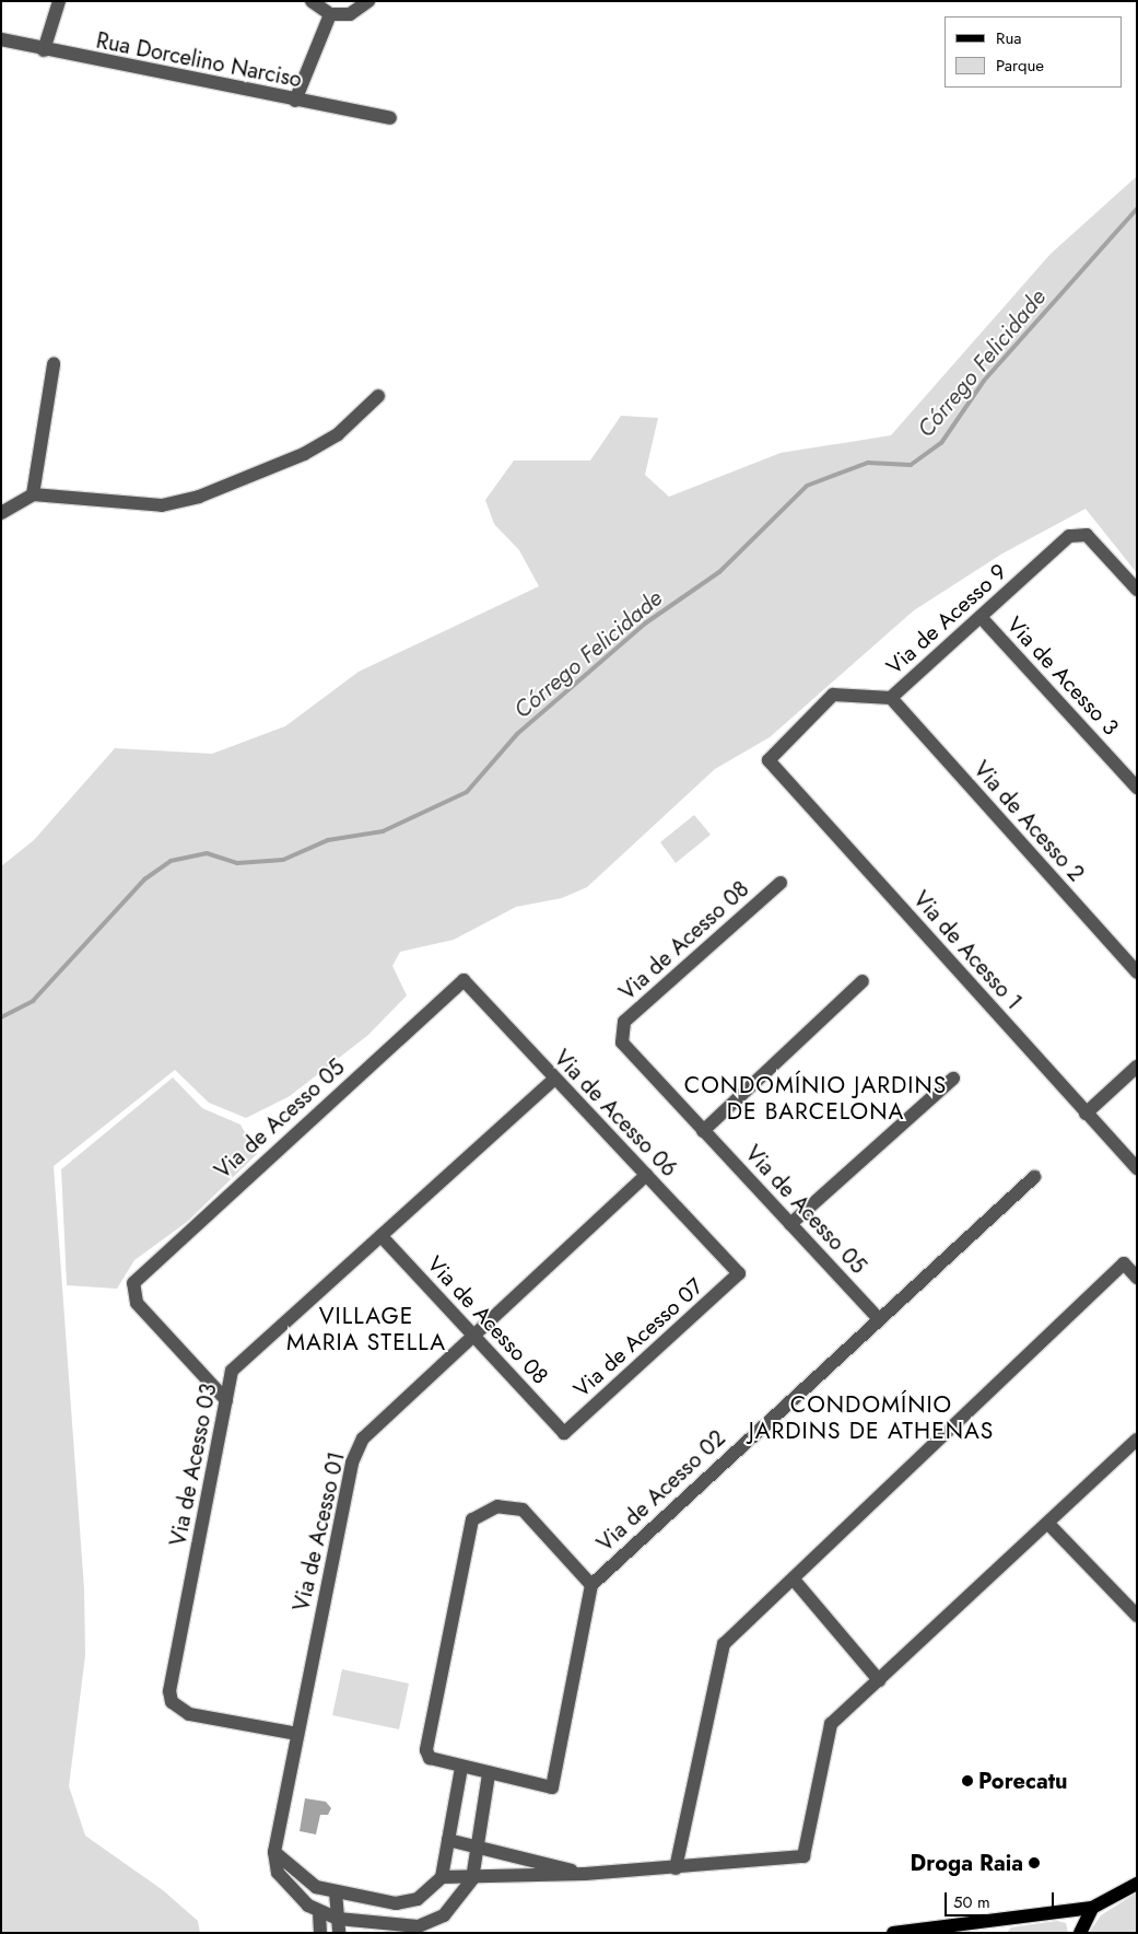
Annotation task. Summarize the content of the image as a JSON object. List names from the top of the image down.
{
  "streets": {
    "street": [
      "Rua Dorcelino Narciso",
      "Via de Acesso 9",
      "Via de Acesso 3",
      "Via de Acesso 2",
      "Via de Acesso 08",
      "Via de Acesso 1",
      "Via de Acesso 06",
      "Via de Acesso 05",
      "Via de Acesso 07",
      "Via de Acesso 03",
      "Via de Acesso 02",
      "Via de Acesso 01"
    ]
  },
  "crossings": [
    ["Via de Acesso 9", "Via de Acesso 3"],
    ["Via de Acesso 9", "Via de Acesso 2"],
    ["Via de Acesso 9", "Via de Acesso 1"],
    ["Via de Acesso 08", "Via de Acesso 05"],
    ["Via de Acesso 08", "Via de Acesso 07"],
    ["Via de Acesso 08", "Via de Acesso 03"],
    ["Via de Acesso 08", "Via de Acesso 01"],
    ["Via de Acesso 06", "Via de Acesso 05"],
    ["Via de Acesso 06", "Via de Acesso 07"],
    ["Via de Acesso 06", "Via de Acesso 03"],
    ["Via de Acesso 06", "Via de Acesso 01"],
    ["Via de Acesso 05", "Via de Acesso 03"],
    ["Via de Acesso 05", "Via de Acesso 02"],
    ["Via de Acesso 03", "Via de Acesso 01"]
  ],
  "districts": ["CONDOMÍNIO JARDINS DE BARCELONA", "VILLAGE MARIA STELLA", "CONDOMÍNIO JARDINS DE ATHENAS"],
  "water": ["Córrego Felicidade"],
  "places": ["Porecatu", "Droga Raia"],
  "legend": ["Rua", "Parque"],
  "scale_bar": "50 m"
}
